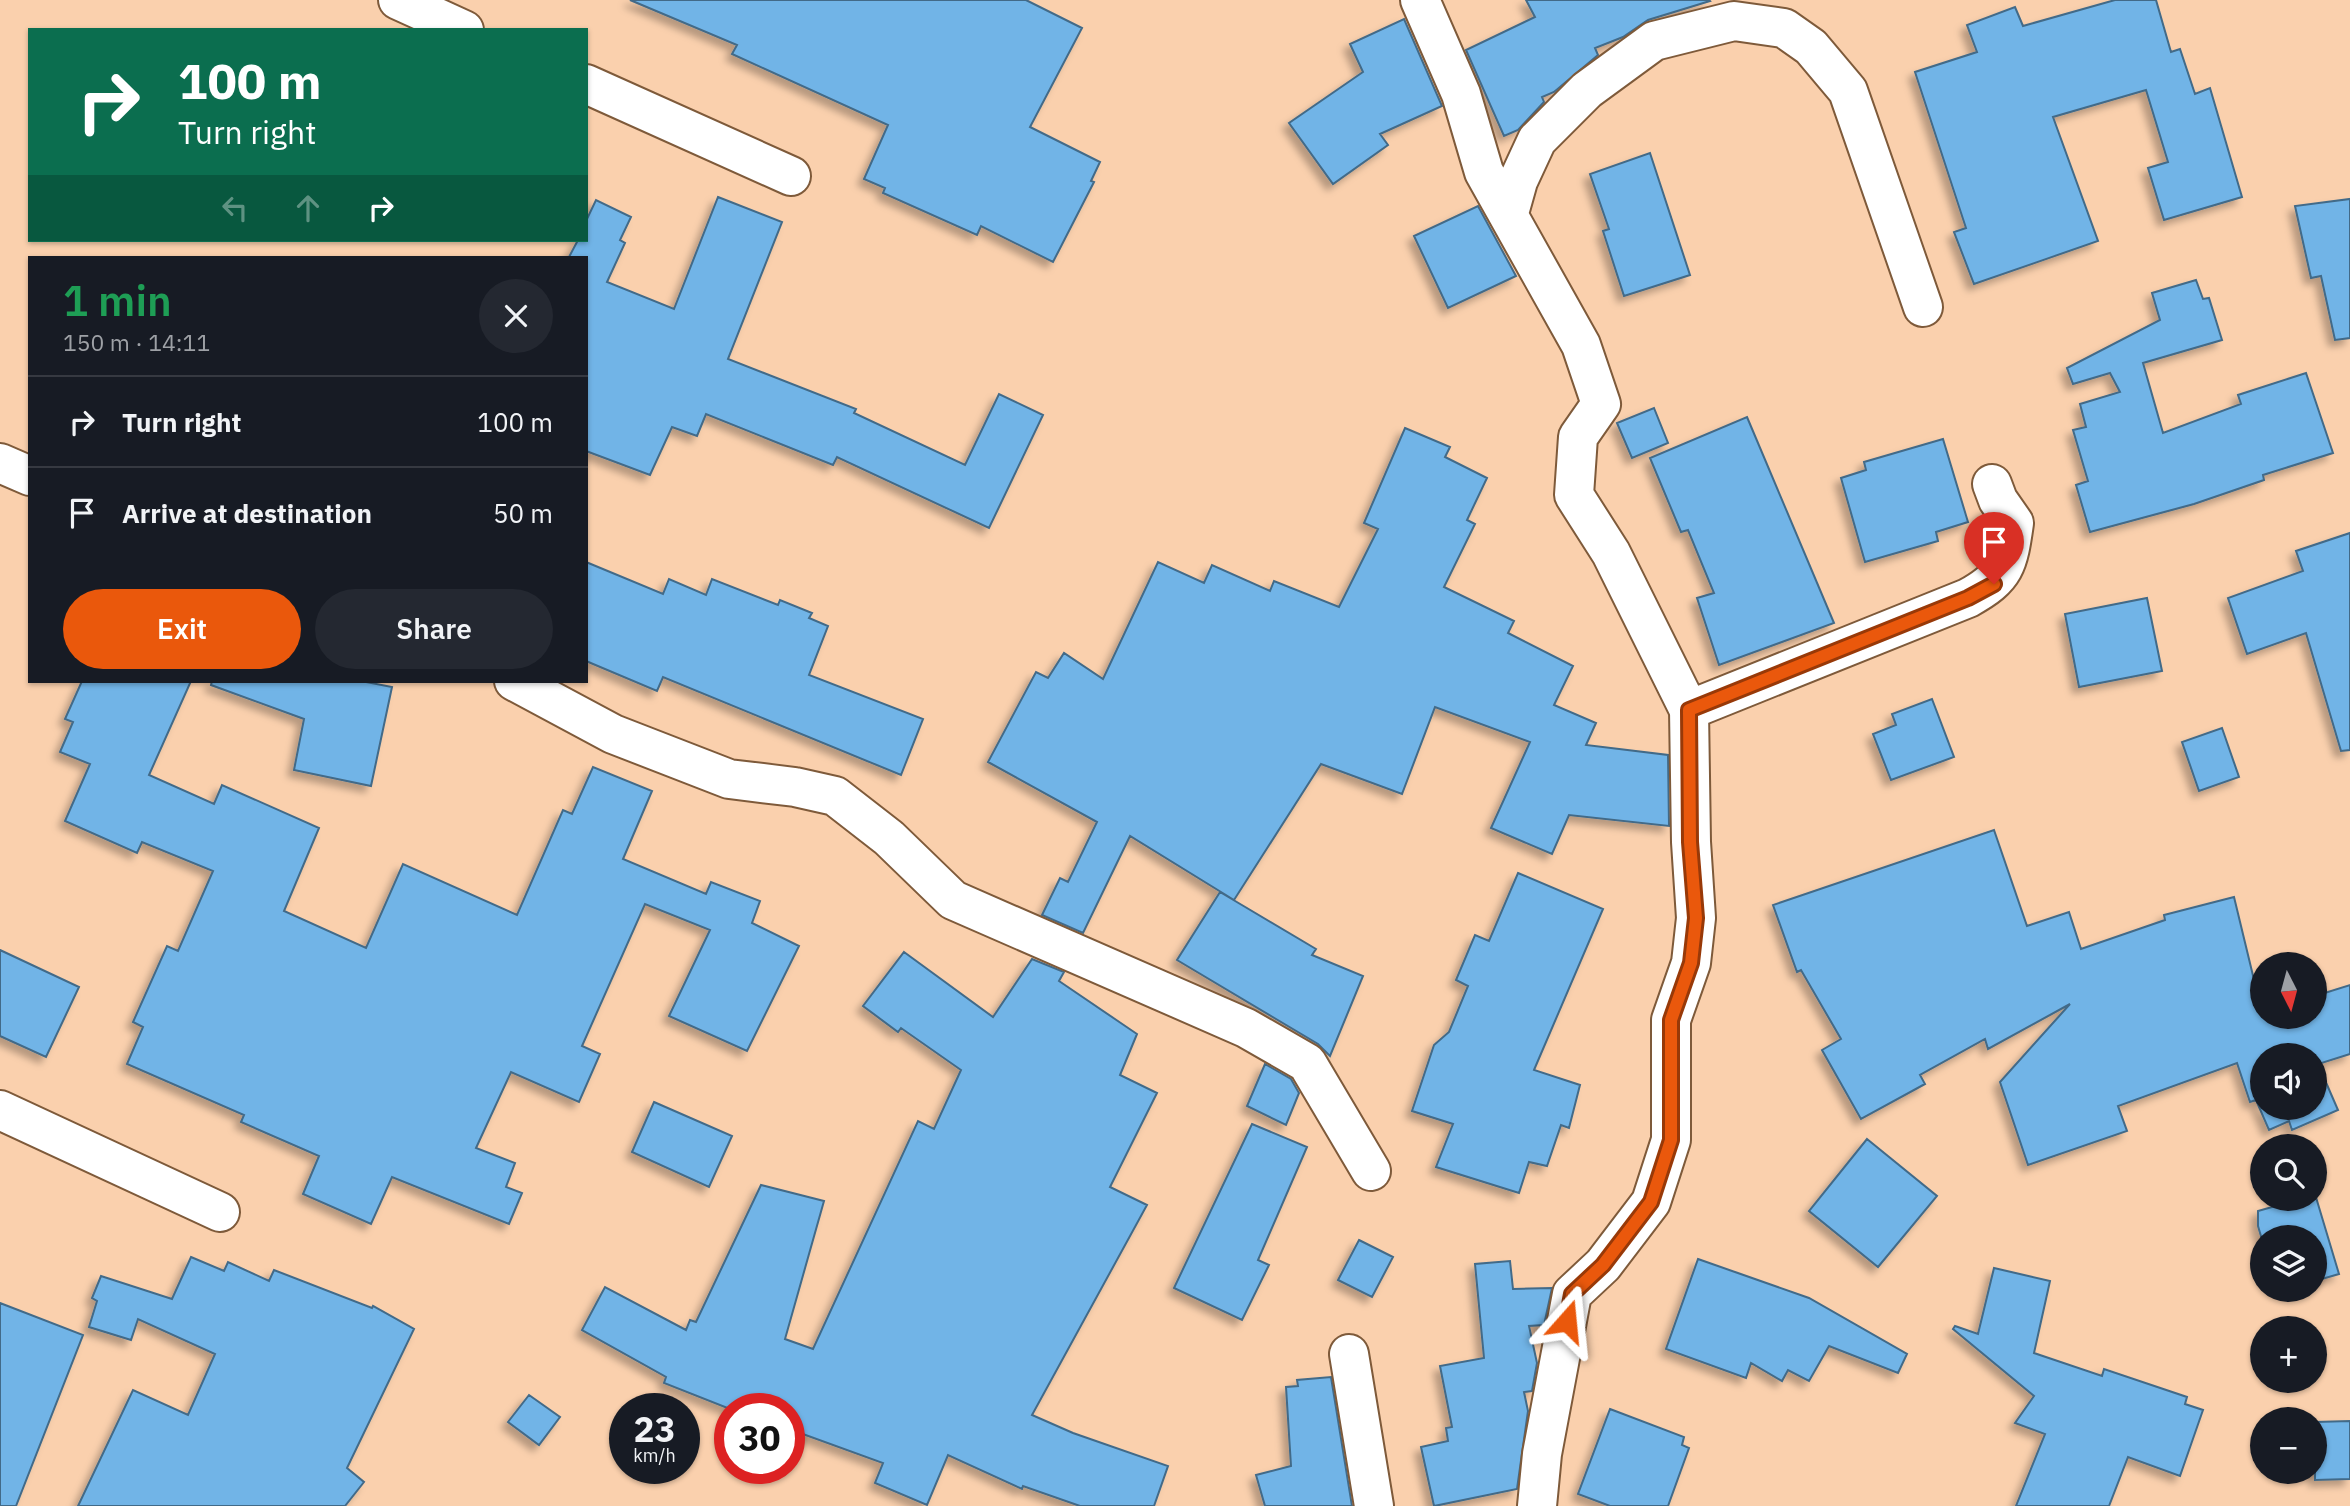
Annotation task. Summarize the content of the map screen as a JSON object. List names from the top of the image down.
{
  "north": "bottom",
  "page": {
    "turn": ["100 m", "Turn right"],
    "heading": ["1 min", "150 m · 14:11"],
    "list": [
      {
        "name": "Turn right",
        "value": "100 m"
      },
      {
        "name": "Arrive at destination",
        "value": "50 m"
      }
    ],
    "buttons": ["Exit", "Share"],
    "map_buttons": ["+", "−"],
    "speed": "23 km/h",
    "limit": "30"
  }
}
